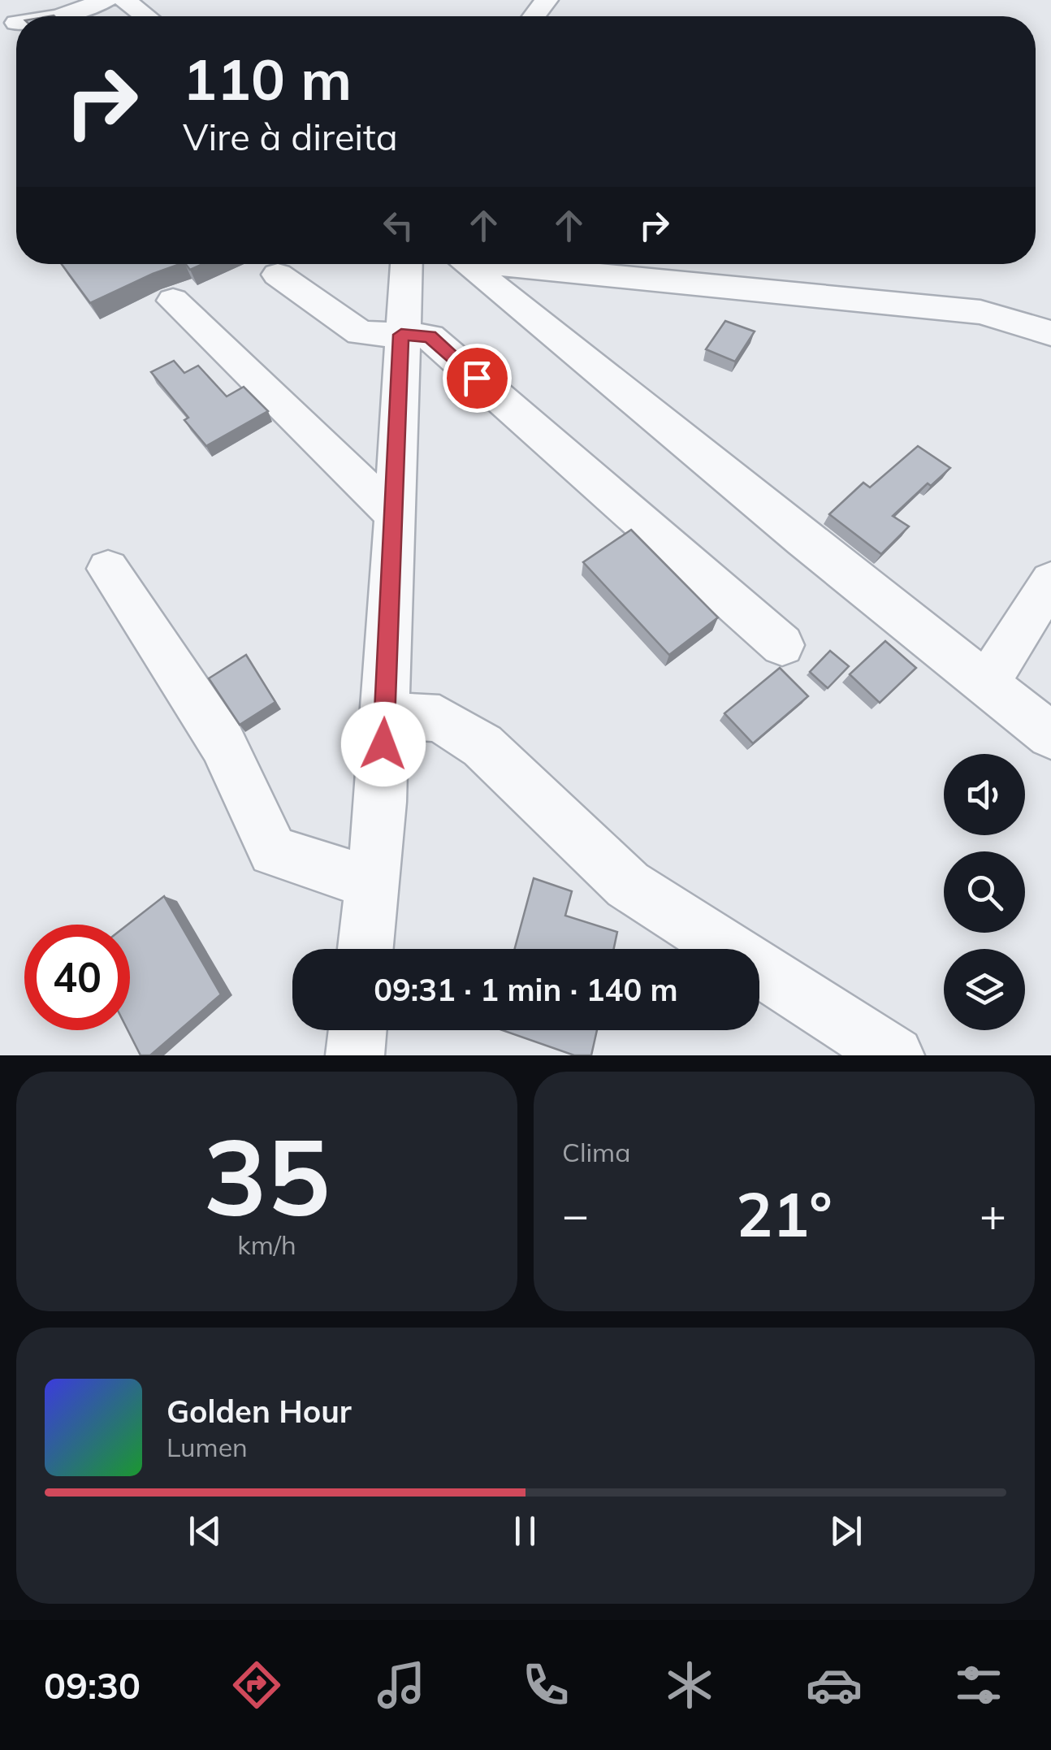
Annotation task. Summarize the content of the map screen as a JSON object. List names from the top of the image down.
{
  "page": {
    "turn": ["110 m", "Vire à direita"],
    "limit": "40",
    "trip": "09:31 · 1 min · 140 m",
    "tile": [
      ["35", "km/h"],
      "Clima"
    ],
    "heat": ["−", "21°", "+"],
    "song": ["Golden Hour", "Lumen"],
    "tabs": "09:30"
  }
}
